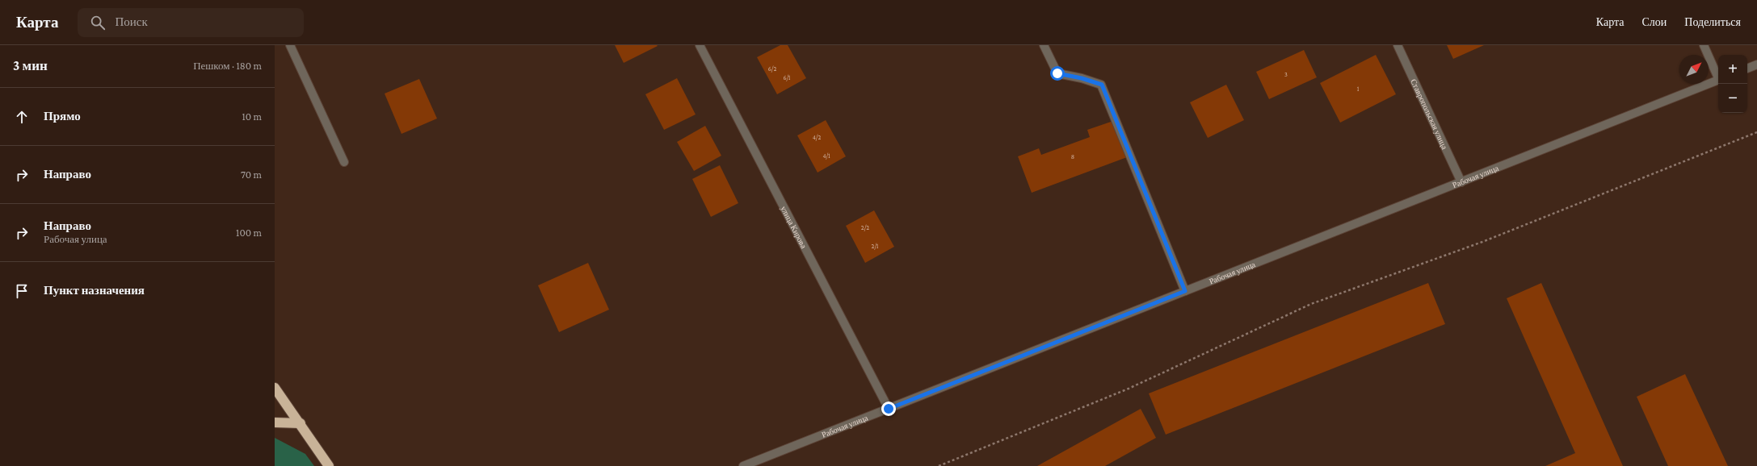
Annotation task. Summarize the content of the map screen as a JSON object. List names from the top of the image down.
{
  "streets": {
    "street": ["Ставропольская улица", "Рабочая улица", "улица Кирова"]
  },
  "crossings": [
    ["Ставропольская улица", "Рабочая улица"],
    ["Рабочая улица", "улица Кирова"]
  ],
  "house_numbers": [
    "6/2",
    "3",
    "6/1",
    "1",
    "4/2",
    "4/1",
    "8",
    "2/2",
    "2/1"
  ],
  "north": "top right",
  "page": {
    "header": "Карта",
    "search": "Поиск",
    "nav": ["Карта", "Слои", "Поделиться"],
    "heading": ["3 мин", "Пешком · 180 m"],
    "map_buttons": ["+", "−"],
    "list": [
      ["Прямо", "10 m"],
      ["Направо", "70 m"],
      ["Направо", "Рабочая улица", "100 m"],
      "Пункт назначения"
    ]
  }
}
